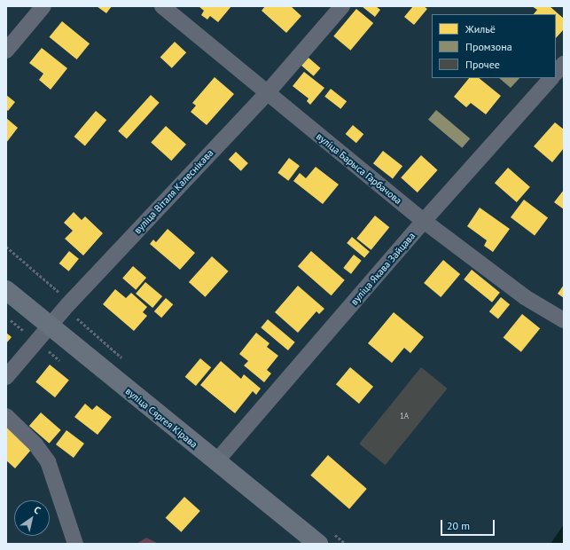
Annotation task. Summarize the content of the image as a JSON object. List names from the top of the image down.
{
  "streets": {
    "main road": ["вуліца Сяргея Кірава"],
    "street": ["вуліца Барыса Гарбачова", "вуліца Віталя Калеснікава", "вуліца Якава Зайцава"]
  },
  "crossings": [
    ["вуліца Барыса Гарбачова", "вуліца Віталя Калеснікава"],
    ["вуліца Барыса Гарбачова", "вуліца Якава Зайцава"],
    ["вуліца Віталя Калеснікава", "вуліца Сяргея Кірава"],
    ["вуліца Якава Зайцава", "вуліца Сяргея Кірава"]
  ],
  "house_numbers": ["1А"],
  "legend": ["Жильё", "Промзона", "Прочее"],
  "scale_bar": "20 m",
  "north": "top right"
}
